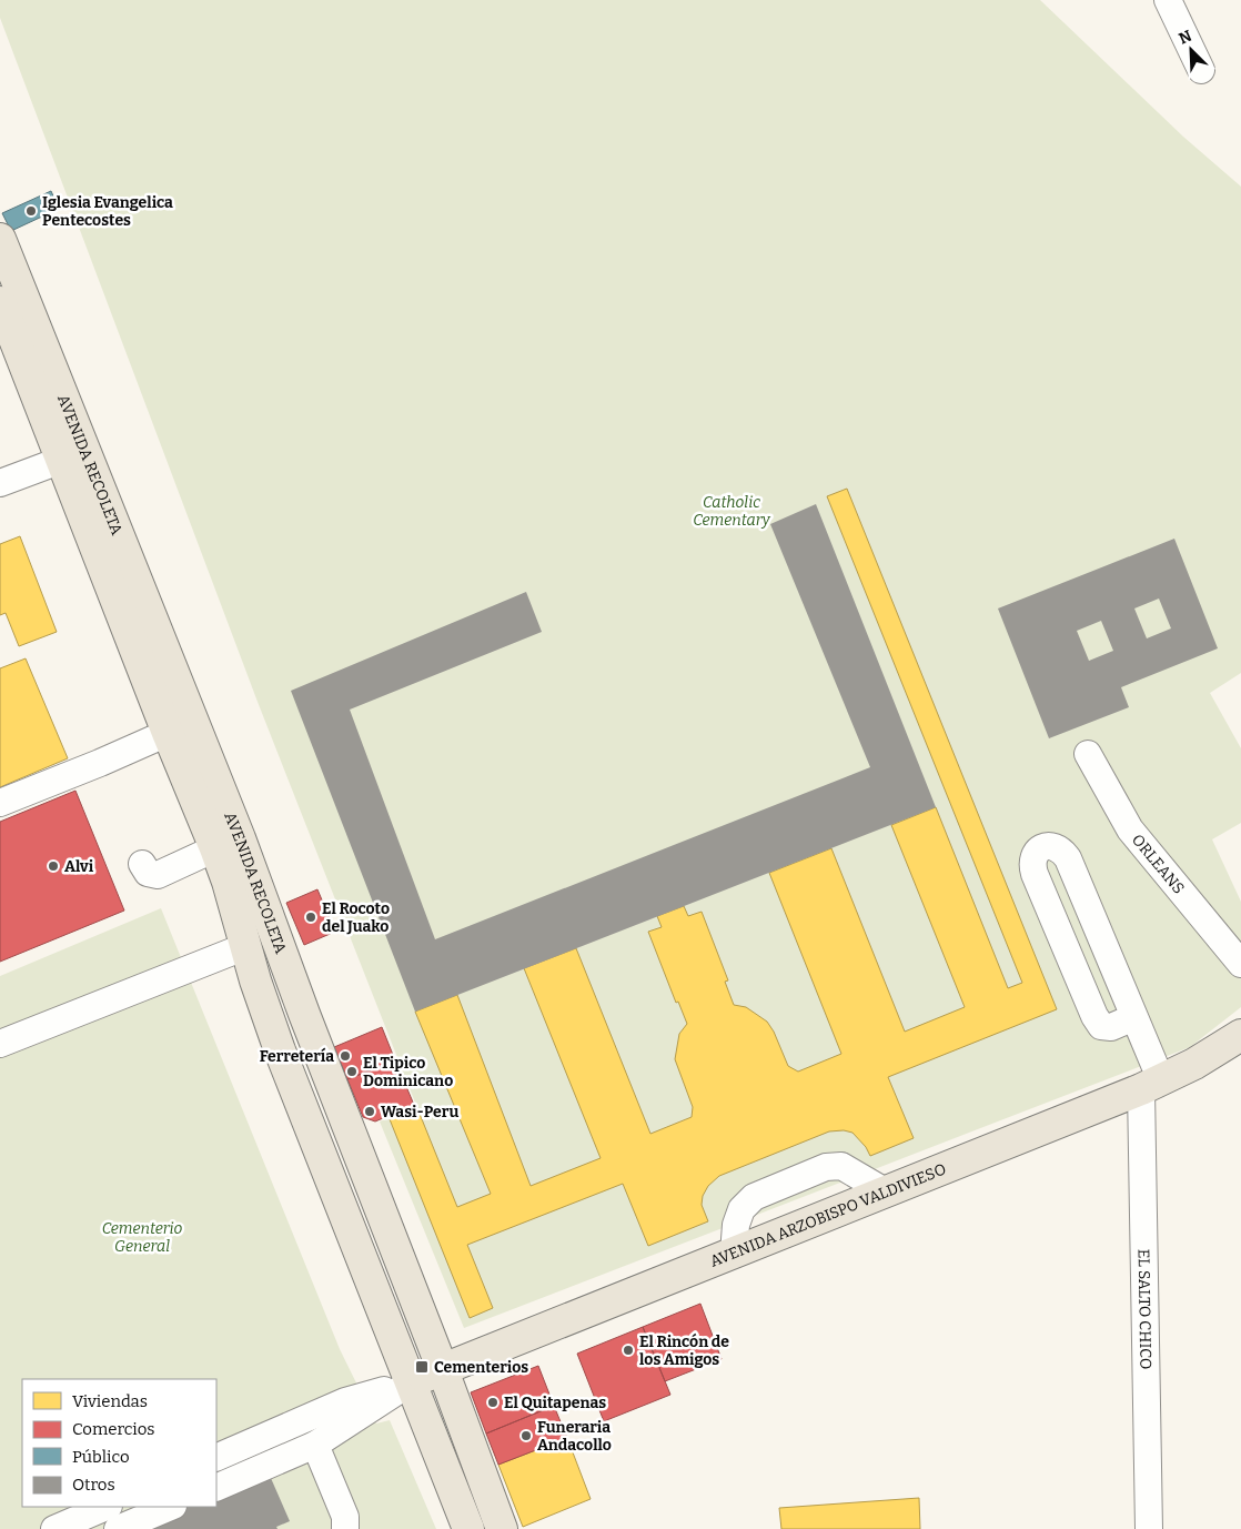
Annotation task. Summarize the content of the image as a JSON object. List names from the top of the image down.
{
  "streets": {
    "main road": ["AVENIDA RECOLETA", "AVENIDA ARZOBISPO VALDIVIESO"],
    "street": ["ORLEANS", "EL SALTO CHICO"]
  },
  "crossings": [
    ["AVENIDA RECOLETA", "AVENIDA ARZOBISPO VALDIVIESO"],
    ["AVENIDA ARZOBISPO VALDIVIESO", "EL SALTO CHICO"]
  ],
  "parks": ["Catholic Cementary", "Cementerio General"],
  "places": {
    "other": [
      "Iglesia Evangelica Pentecostes",
      "Alvi",
      "El Rocoto del Juako",
      "Ferretería",
      "El Tipico Dominicano",
      "Wasi-Peru",
      "El Rincón de los Amigos",
      "El Quitapenas",
      "Funeraria Andacollo"
    ],
    "transit": ["Cementerios"]
  },
  "legend": [
    "Viviendas",
    "Comercios",
    "Público",
    "Otros"
  ],
  "north": "top left"
}
